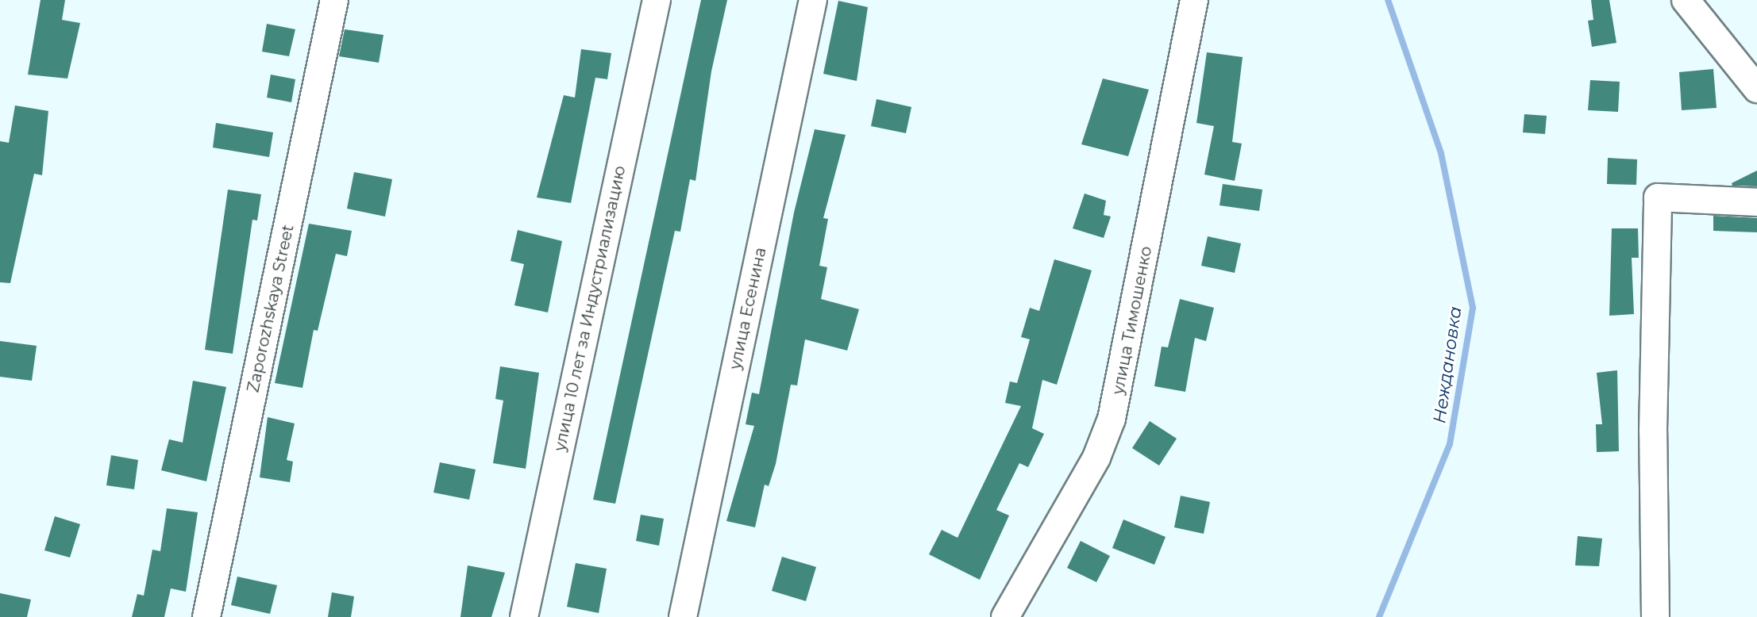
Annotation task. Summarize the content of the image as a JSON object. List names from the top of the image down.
{
  "streets": {
    "street": [
      "Zaporozhskaya Street",
      "улица 10 лет за Индустриализацию",
      "улица Есенина",
      "улица Тимошенко"
    ]
  },
  "water": ["Неждановка"]
}
